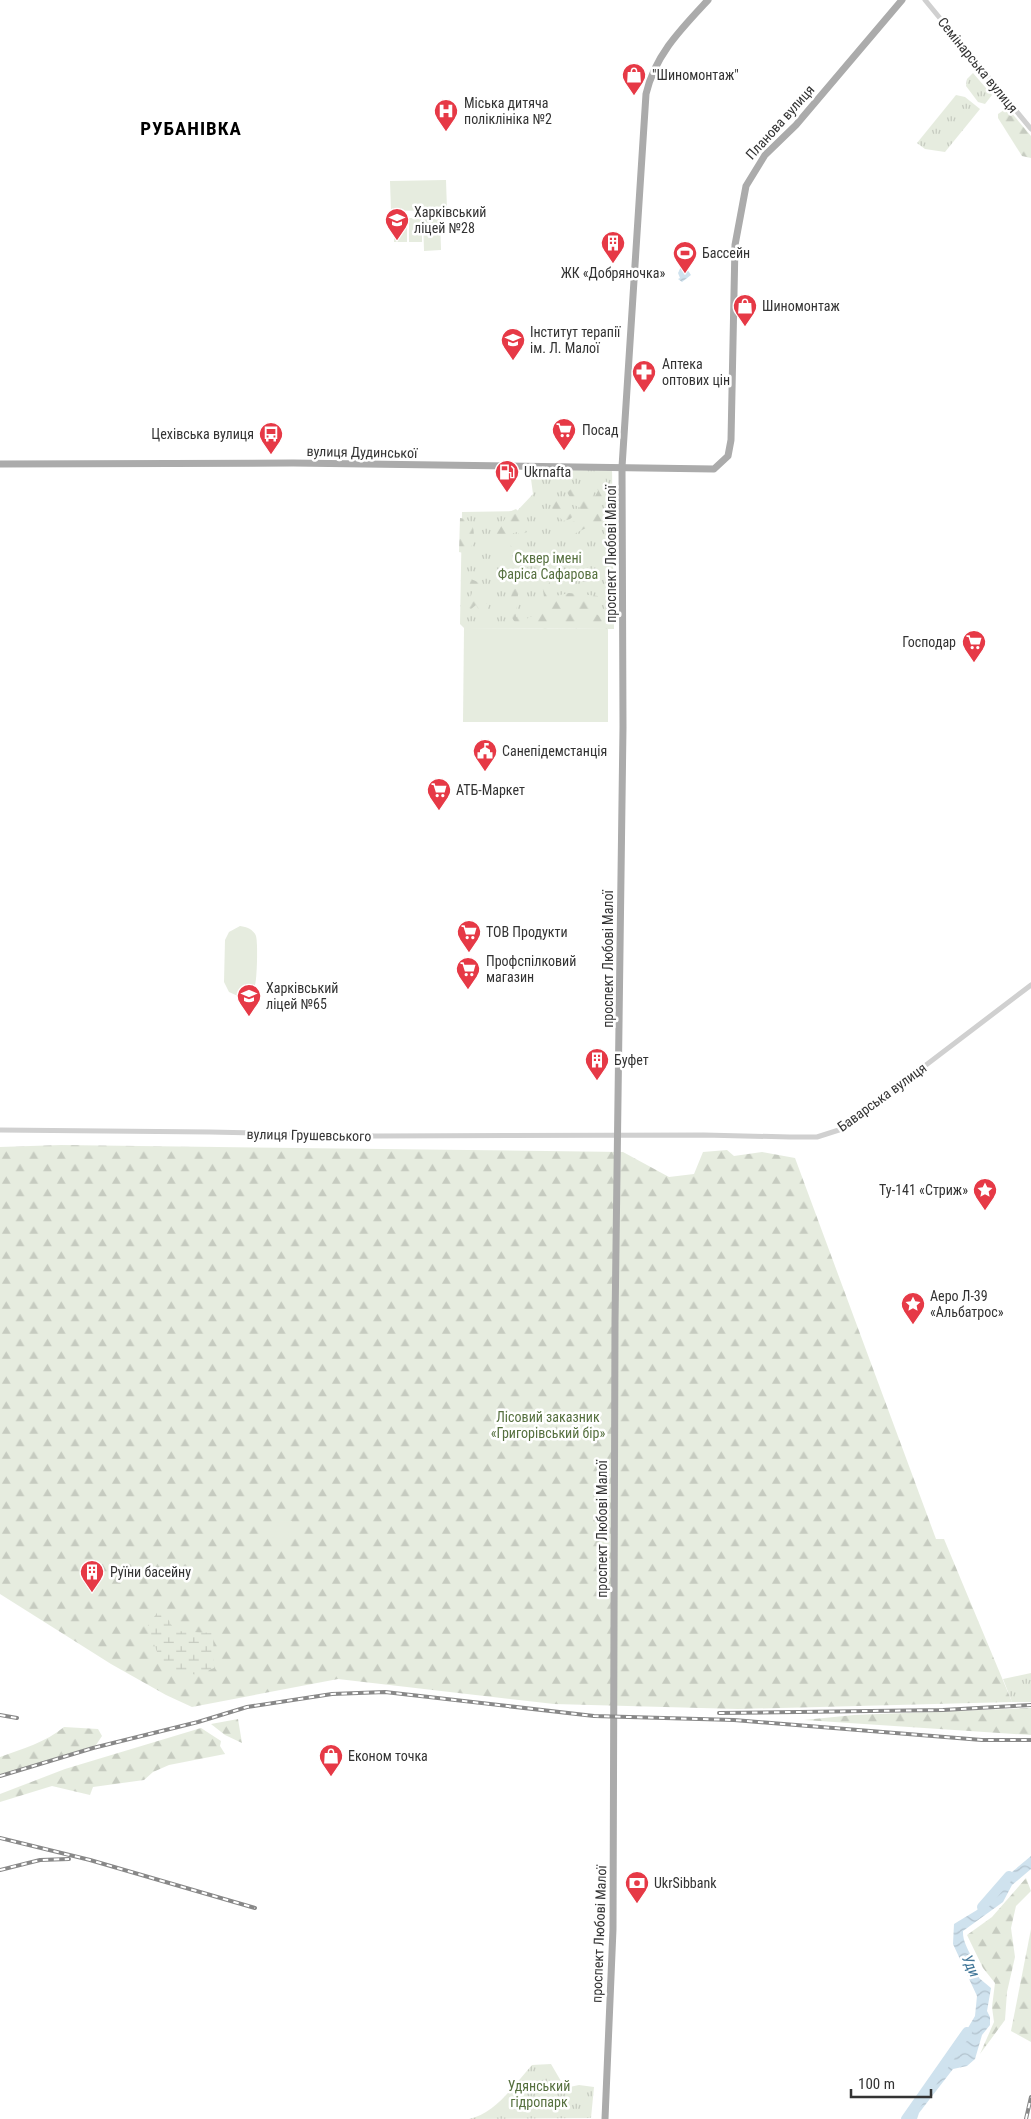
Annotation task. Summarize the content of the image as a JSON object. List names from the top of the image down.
{
  "streets": {
    "main road": ["Планова вулиця", "вулиця Дудинської", "проспект Любові Малої"],
    "street": ["Семінарська вулиця", "Баварська вулиця", "вулиця Грушевського"]
  },
  "crossings": [
    ["Планова вулиця", "вулиця Дудинської"],
    ["вулиця Дудинської", "проспект Любові Малої"],
    ["проспект Любові Малої", "Баварська вулиця"],
    ["проспект Любові Малої", "вулиця Грушевського"],
    ["Баварська вулиця", "вулиця Грушевського"]
  ],
  "districts": ["РУБАНІВКА"],
  "water": ["Уди"],
  "parks": ["Сквер імені Фаріса Сафарова", "Лісовий заказник «Григорівський бір»", "Удянський гідропарк"],
  "places": {
    "shop": ["\"Шиномонтаж\"", "Шиномонтаж", "Економ точка"],
    "hospital": ["Міська дитяча поліклініка №2"],
    "school or university": ["Харківський ліцей №28", "Інститут терапії ім. Л. Малої", "Харківський ліцей №65"],
    "building": ["ЖК «Добряночка»", "Буфет", "Руїни басейну"],
    "sports": ["Бассейн"],
    "pharmacy": ["Аптека оптових цін"],
    "supermarket": [
      "Посад",
      "Господар",
      "АТБ-Маркет",
      "ТОВ Продукти",
      "Профспілковий магазин"
    ],
    "bus stop": ["Цехівська вулиця"],
    "fuel station": ["Ukrnafta"],
    "public building": ["Санепідемстанція"],
    "place": ["Ту-141 «Стриж»", "Аеро Л-39 «Альбатрос»"],
    "bank": ["UkrSibbank"]
  },
  "scale_bar": "100 m"
}
